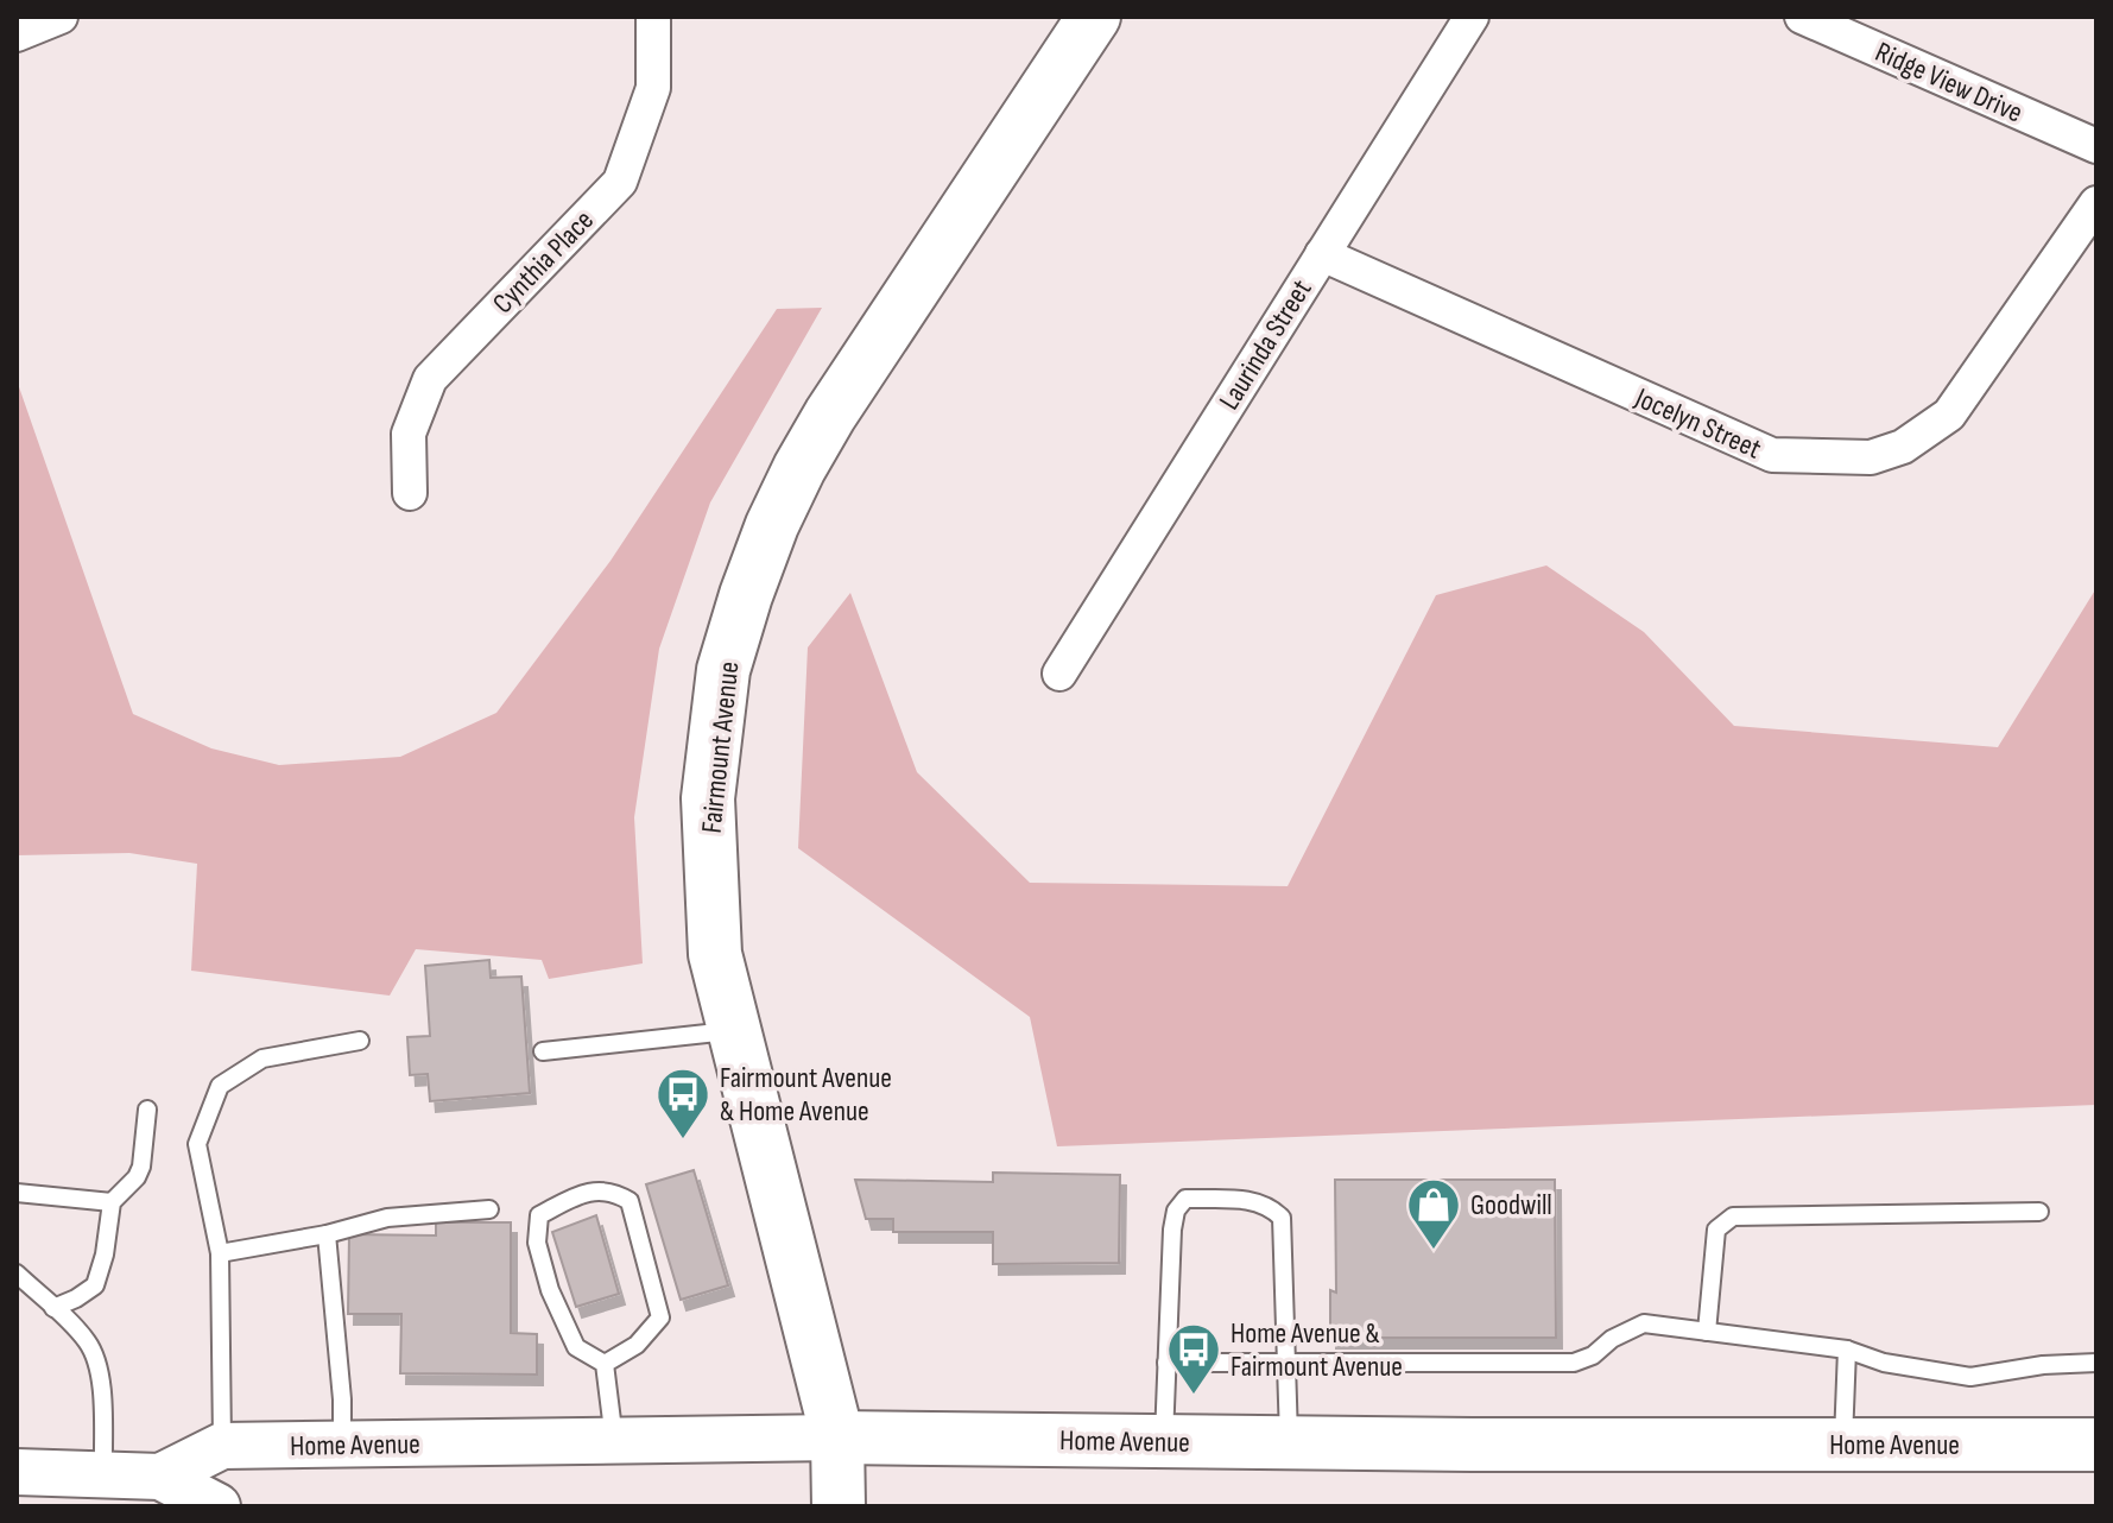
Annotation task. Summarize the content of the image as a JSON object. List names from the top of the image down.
{
  "streets": {
    "main road": ["Fairmount Avenue", "Home Avenue"],
    "street": [
      "Ridge View Drive",
      "Cynthia Place",
      "Laurinda Street",
      "Jocelyn Street"
    ]
  },
  "crossings": [
    ["Laurinda Street", "Jocelyn Street"],
    ["Fairmount Avenue", "Home Avenue"]
  ],
  "places": {
    "bus stop": ["Fairmount Avenue & Home Avenue", "Home Avenue & Fairmount Avenue"],
    "shop": ["Goodwill"]
  }
}
